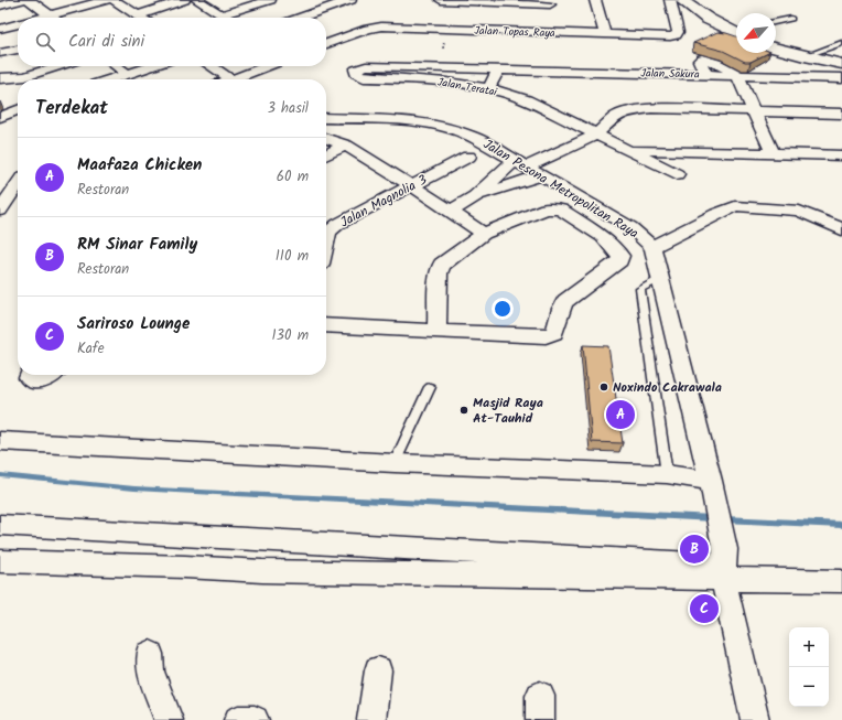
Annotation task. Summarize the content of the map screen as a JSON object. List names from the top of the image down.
{
  "streets": {
    "street": [
      "Jalan Topas Raya",
      "Jalan Sakura",
      "Jalan Teratai",
      "Jalan Pesona Metropolitan Raya",
      "Jalan Magnolia 3"
    ]
  },
  "crossings": [
    ["Jalan Sakura", "Jalan Teratai"]
  ],
  "places": ["Noxindo Cakrawala", "Masjid Raya At-Tauhid"],
  "north": "bottom left",
  "page": {
    "search": "Cari di sini",
    "heading": ["Terdekat", "3 hasil"],
    "list": [
      {
        "mark": "A",
        "name": "Maafaza Chicken",
        "note": "Restoran",
        "value": "60 m"
      },
      {
        "mark": "B",
        "name": "RM Sinar Family",
        "note": "Restoran",
        "value": "110 m"
      },
      {
        "mark": "C",
        "name": "Sariroso Lounge",
        "note": "Kafe",
        "value": "130 m"
      }
    ],
    "pins": ["A", "B", "C"],
    "map_buttons": ["+", "−"]
  }
}
